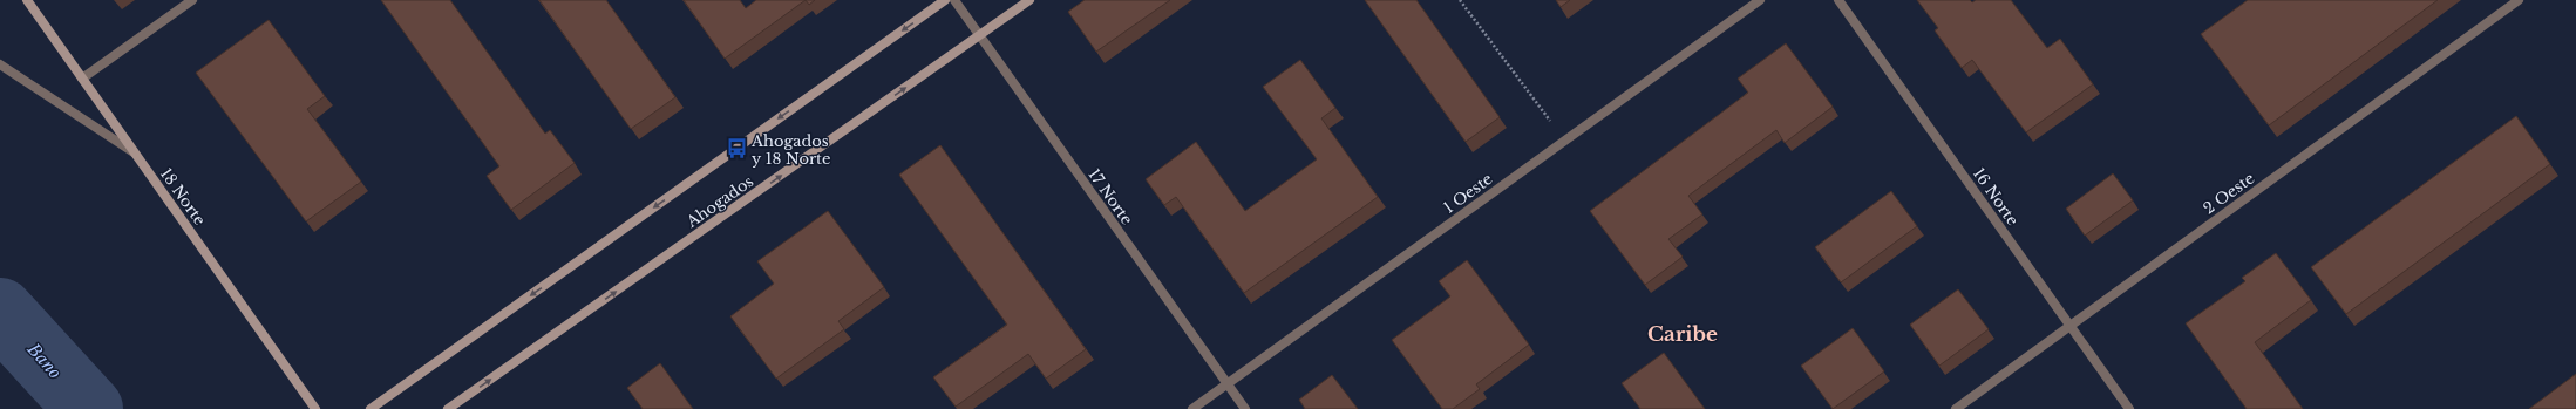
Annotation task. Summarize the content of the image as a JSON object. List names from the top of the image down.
{
  "streets": {
    "main road": ["18 Norte", "Ahogados"],
    "street": [
      "1 Oeste",
      "2 Oeste",
      "17 Norte",
      "16 Norte"
    ]
  },
  "crossings": [
    ["1 Oeste", "17 Norte"],
    ["2 Oeste", "16 Norte"],
    ["17 Norte", "Ahogados"]
  ],
  "districts": ["Caribe"],
  "water": ["Bano"],
  "places": {
    "bus stop": ["Ahogados y 18 Norte"]
  }
}
